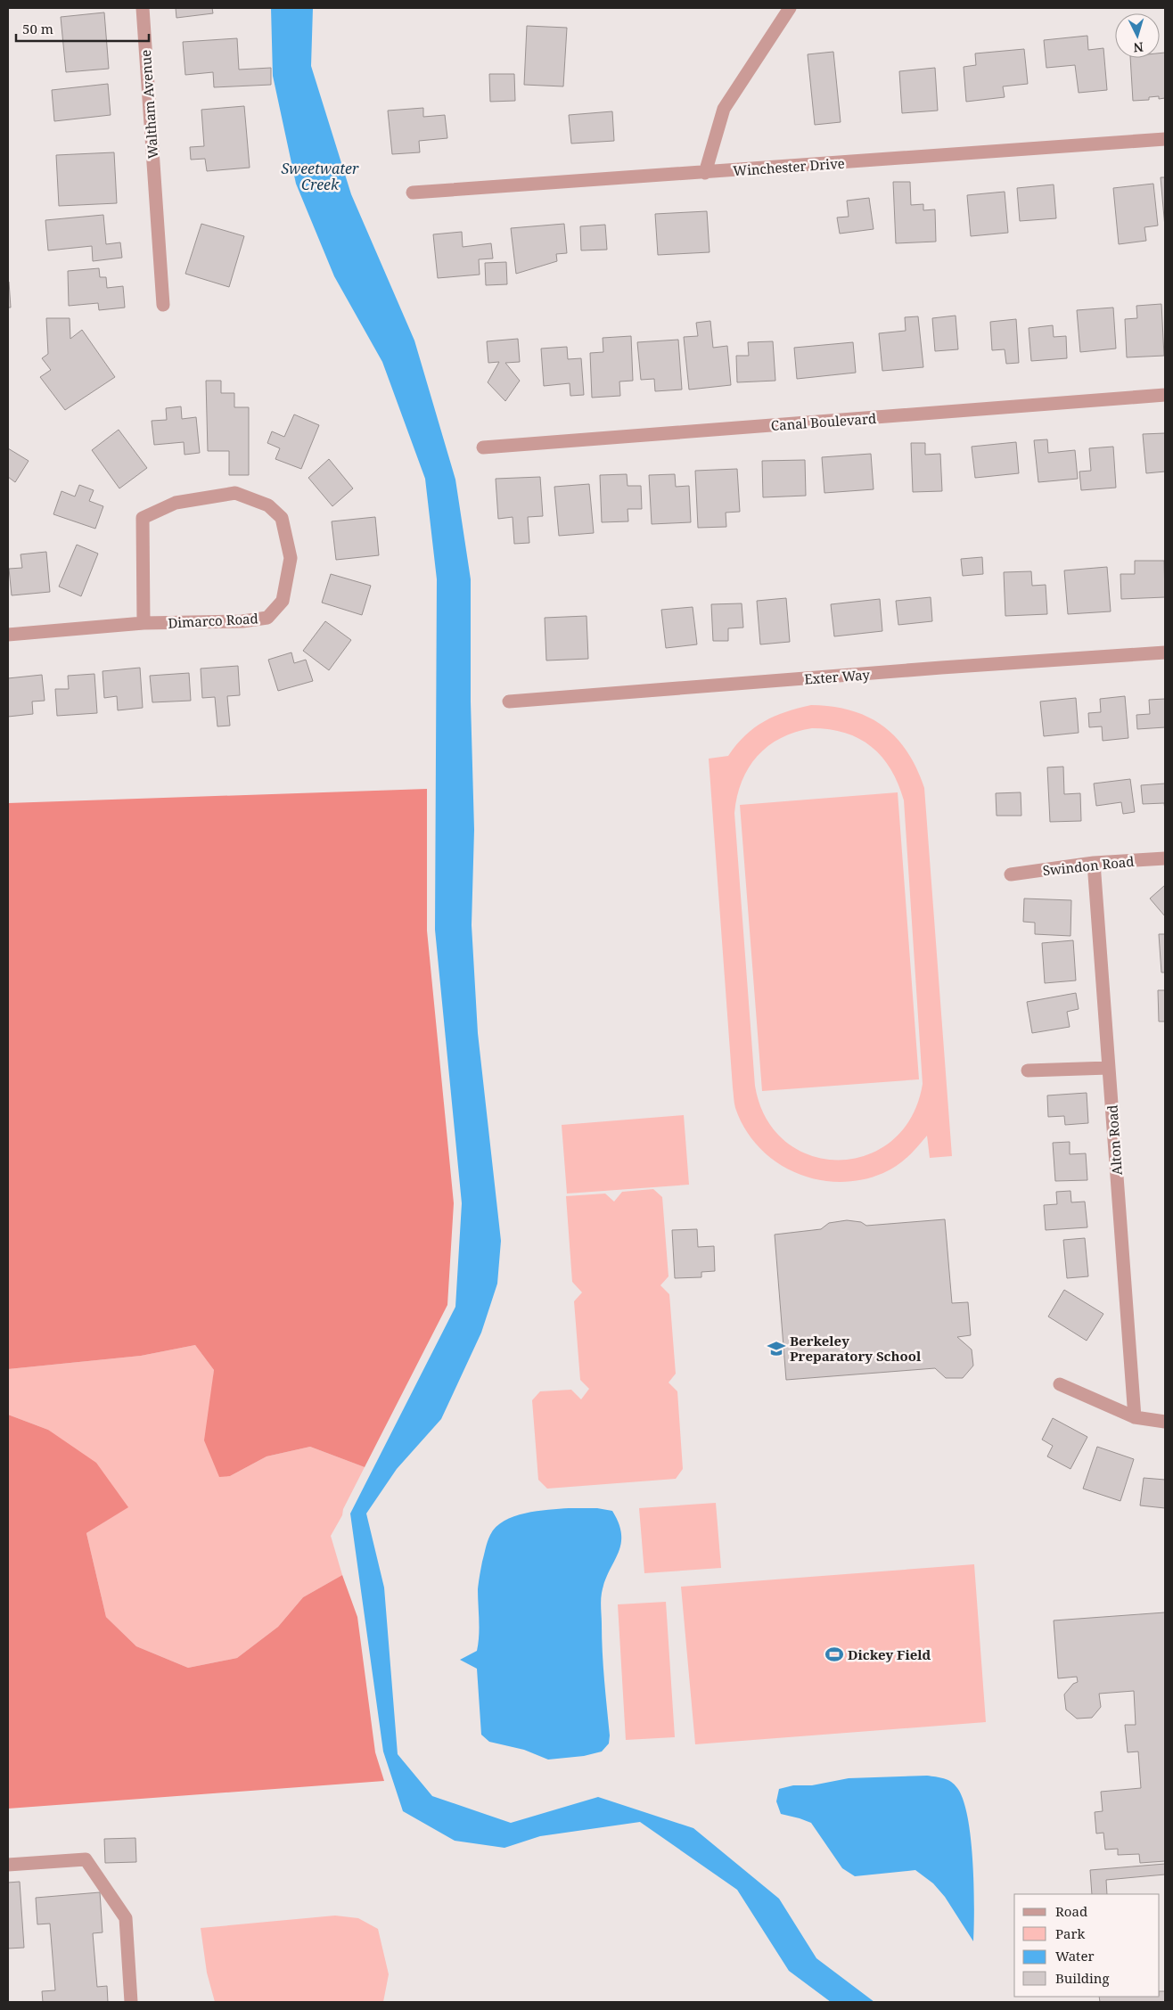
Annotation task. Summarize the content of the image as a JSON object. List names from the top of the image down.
{
  "streets": {
    "street": [
      "Waltham Avenue",
      "Winchester Drive",
      "Canal Boulevard",
      "Dimarco Road",
      "Exter Way",
      "Swindon Road",
      "Alton Road"
    ]
  },
  "crossings": [
    ["Swindon Road", "Alton Road"]
  ],
  "water": ["Sweetwater Creek"],
  "places": {
    "school or university": ["Berkeley Preparatory School"],
    "sports": ["Dickey Field"]
  },
  "legend": [
    "Road",
    "Park",
    "Water",
    "Building"
  ],
  "scale_bar": "50 m",
  "north": "bottom"
}
